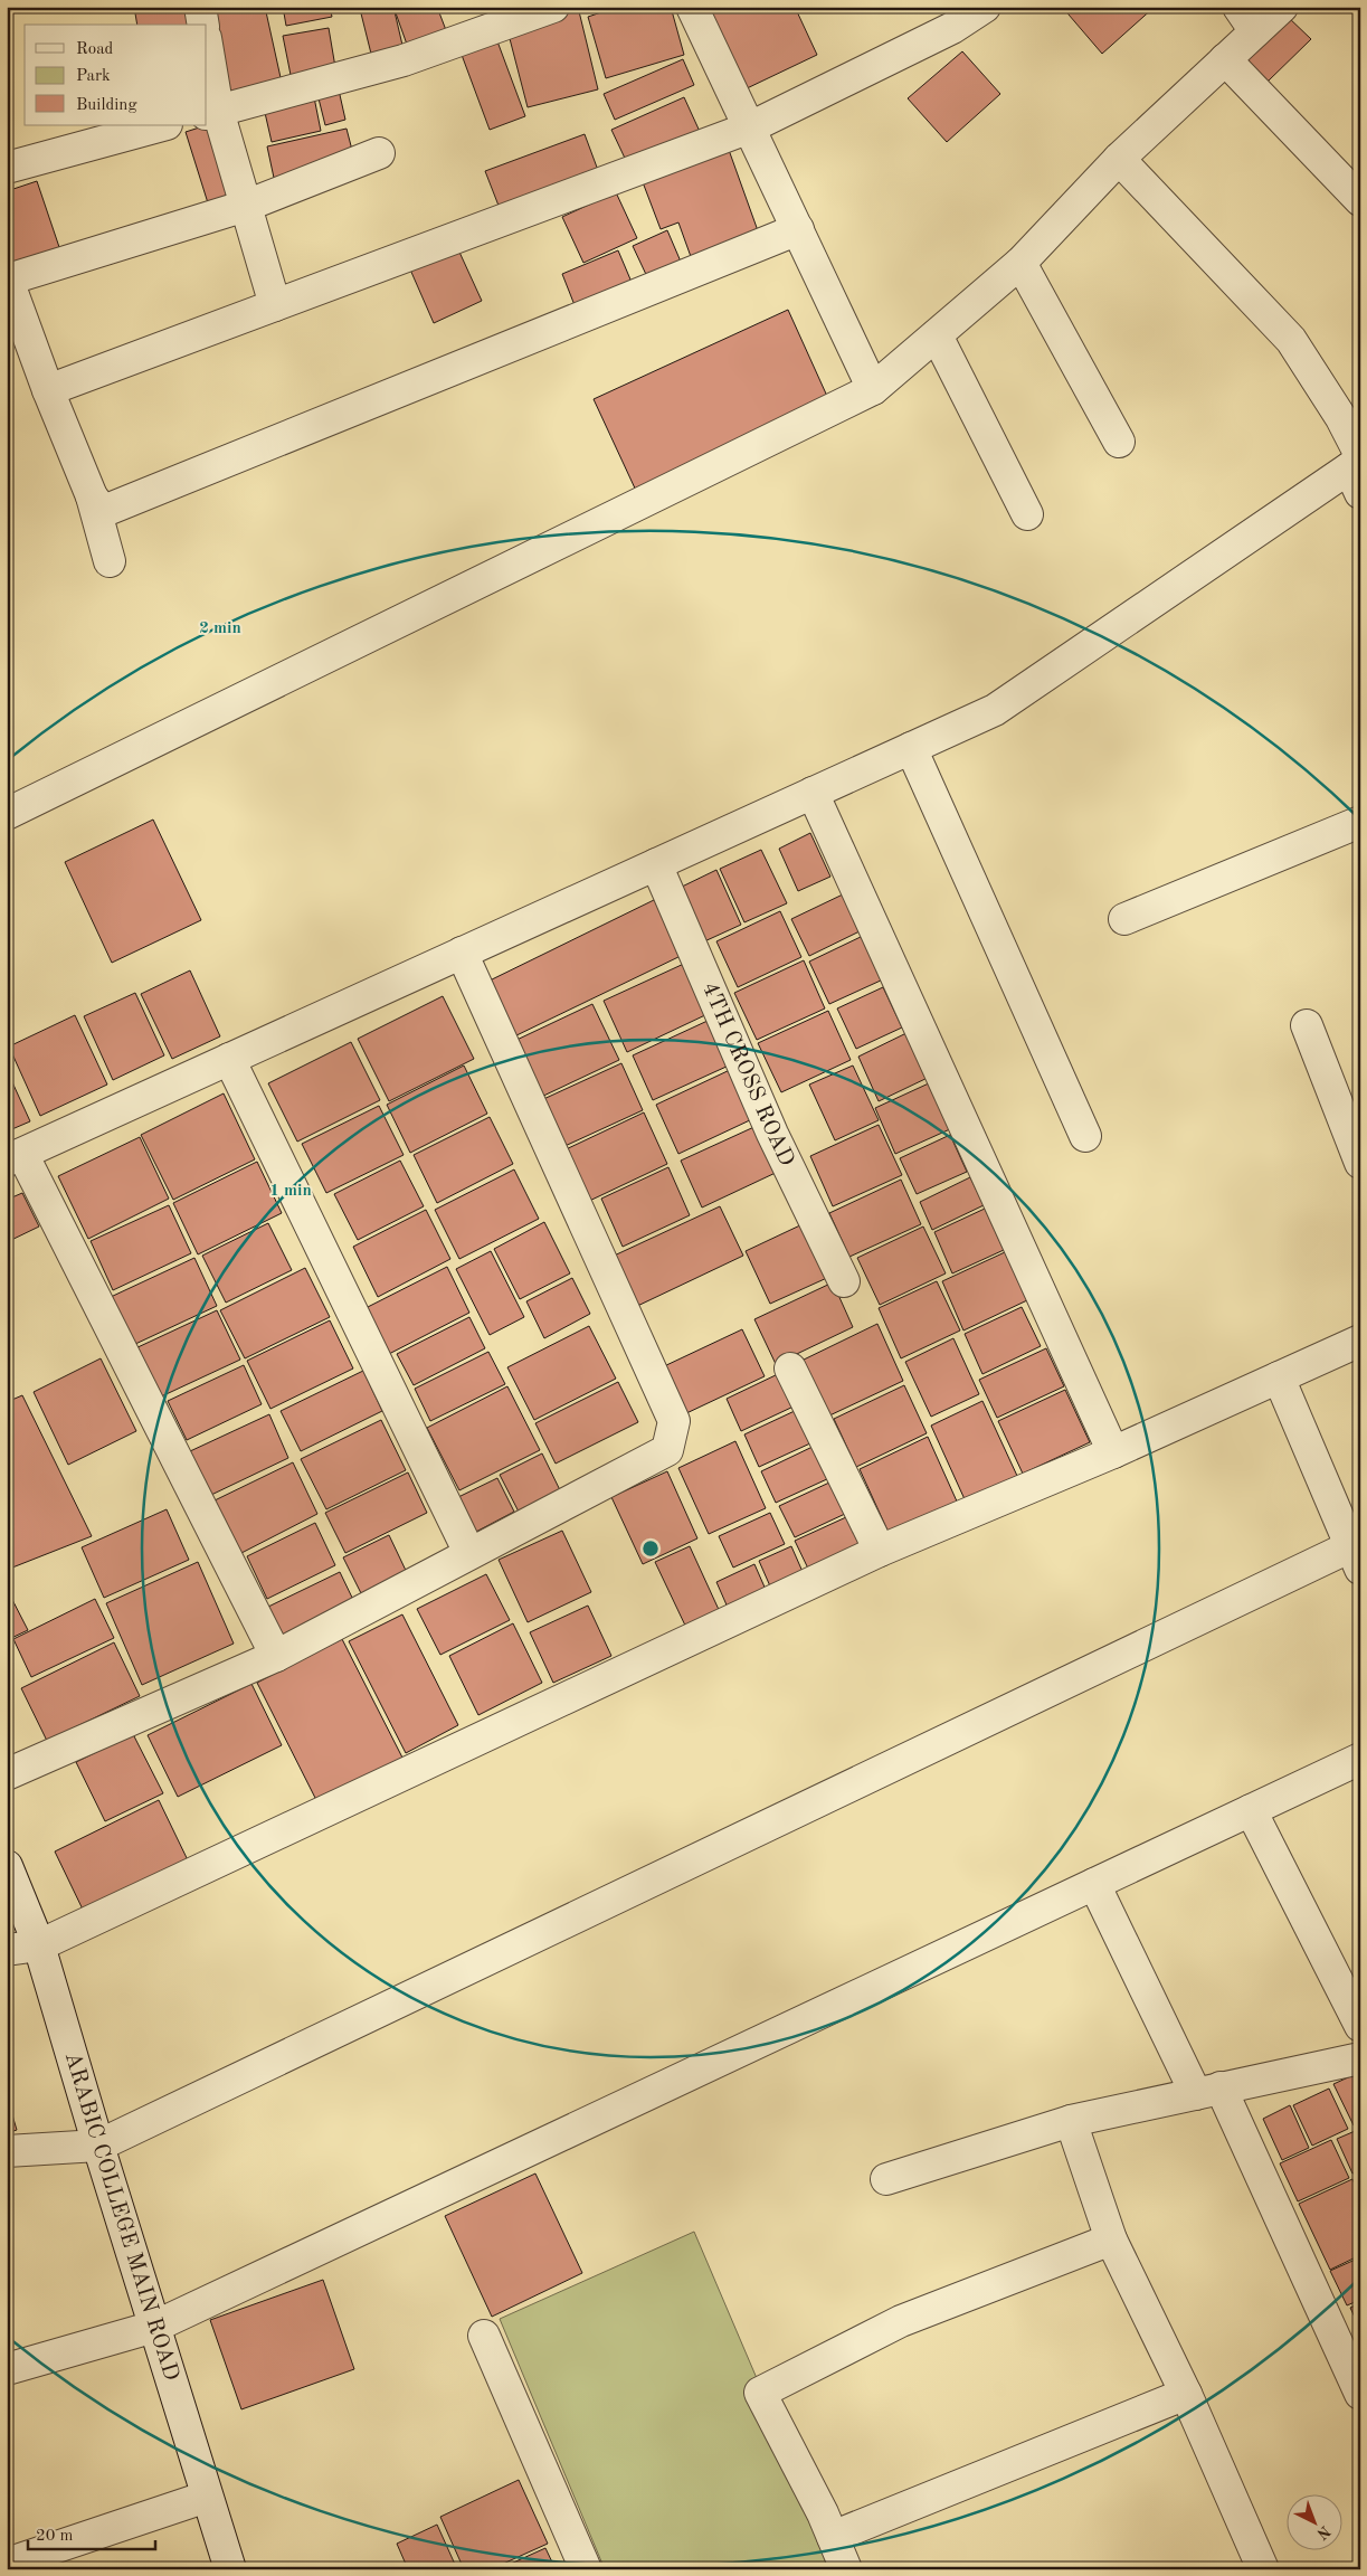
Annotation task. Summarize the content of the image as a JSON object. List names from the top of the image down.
{
  "streets": {
    "street": ["4TH CROSS ROAD", "ARABIC COLLEGE MAIN ROAD"]
  },
  "legend": ["Road", "Park", "Building"],
  "scale_bar": "20 m",
  "north": "bottom right",
  "rings": ["2 min", "1 min"]
}
